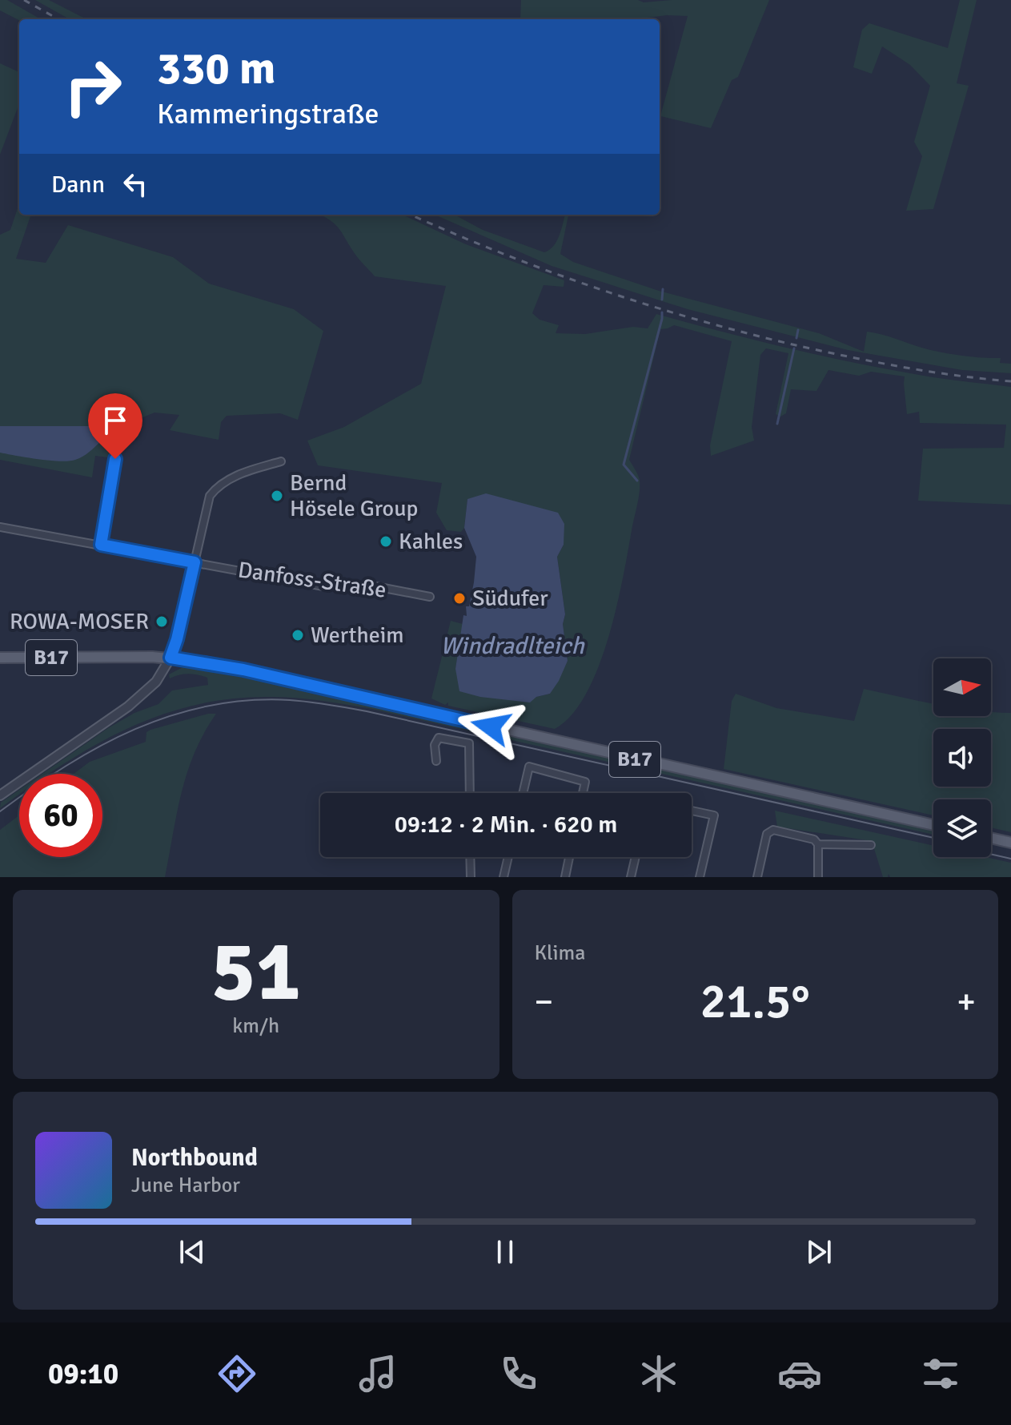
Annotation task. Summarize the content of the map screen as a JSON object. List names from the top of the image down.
{
  "streets": {
    "main road": ["B17"],
    "street": ["Danfoss-Straße"]
  },
  "water": ["Windradlteich"],
  "places": [
    "Bernd Hösele Group",
    "Kahles",
    "Südufer",
    "ROWA-MOSER",
    "Wertheim"
  ],
  "north": "right",
  "page": {
    "turn": ["330 m", "Kammeringstraße"],
    "then": "Dann",
    "limit": "60",
    "trip": "09:12 · 2 Min. · 620 m",
    "tile": [
      ["51", "km/h"],
      "Klima"
    ],
    "heat": ["−", "21.5°", "+"],
    "song": ["Northbound", "June Harbor"],
    "tabs": "09:10"
  }
}
